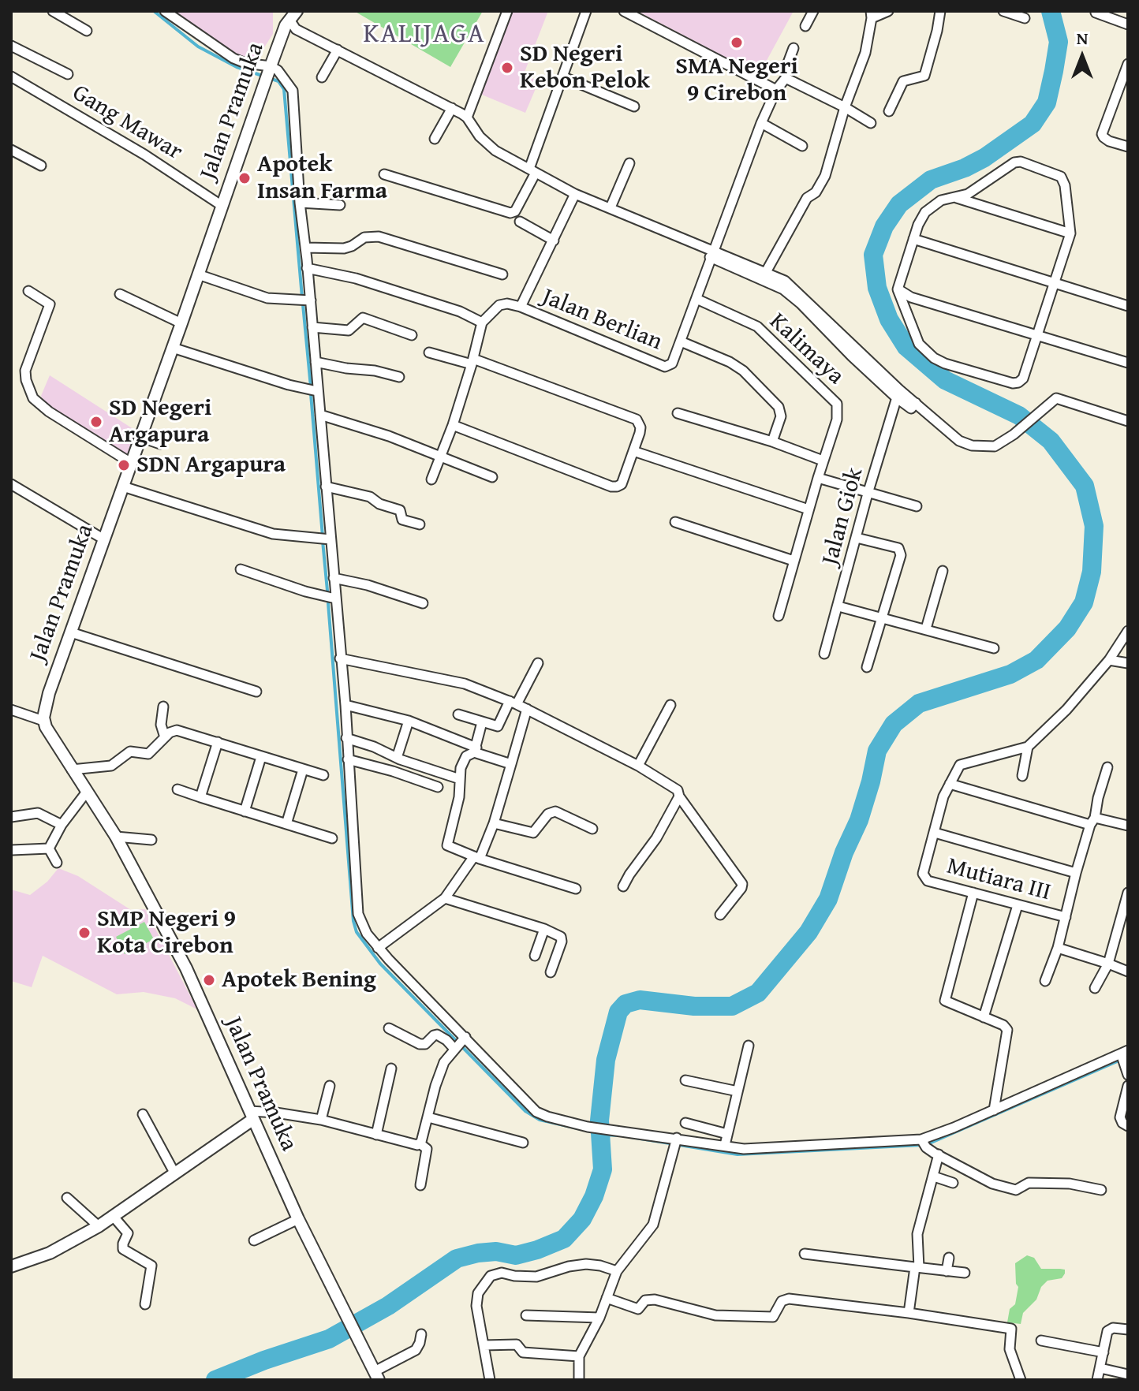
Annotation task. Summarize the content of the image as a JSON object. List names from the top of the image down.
{
  "streets": {
    "street": [
      "Jalan Pramuka",
      "Gang Mawar",
      "Jalan Berlian",
      "Kalimaya",
      "Jalan Giok",
      "Mutiara III"
    ]
  },
  "crossings": [
    ["Jalan Pramuka", "Gang Mawar"]
  ],
  "districts": ["KALIJAGA"],
  "places": [
    "SMA Negeri 9 Cirebon",
    "SD Negeri Kebon Pelok",
    "Apotek Insan Farma",
    "SD Negeri Argapura",
    "SDN Argapura",
    "SMP Negeri 9 Kota Cirebon",
    "Apotek Bening"
  ],
  "north": "top"
}
